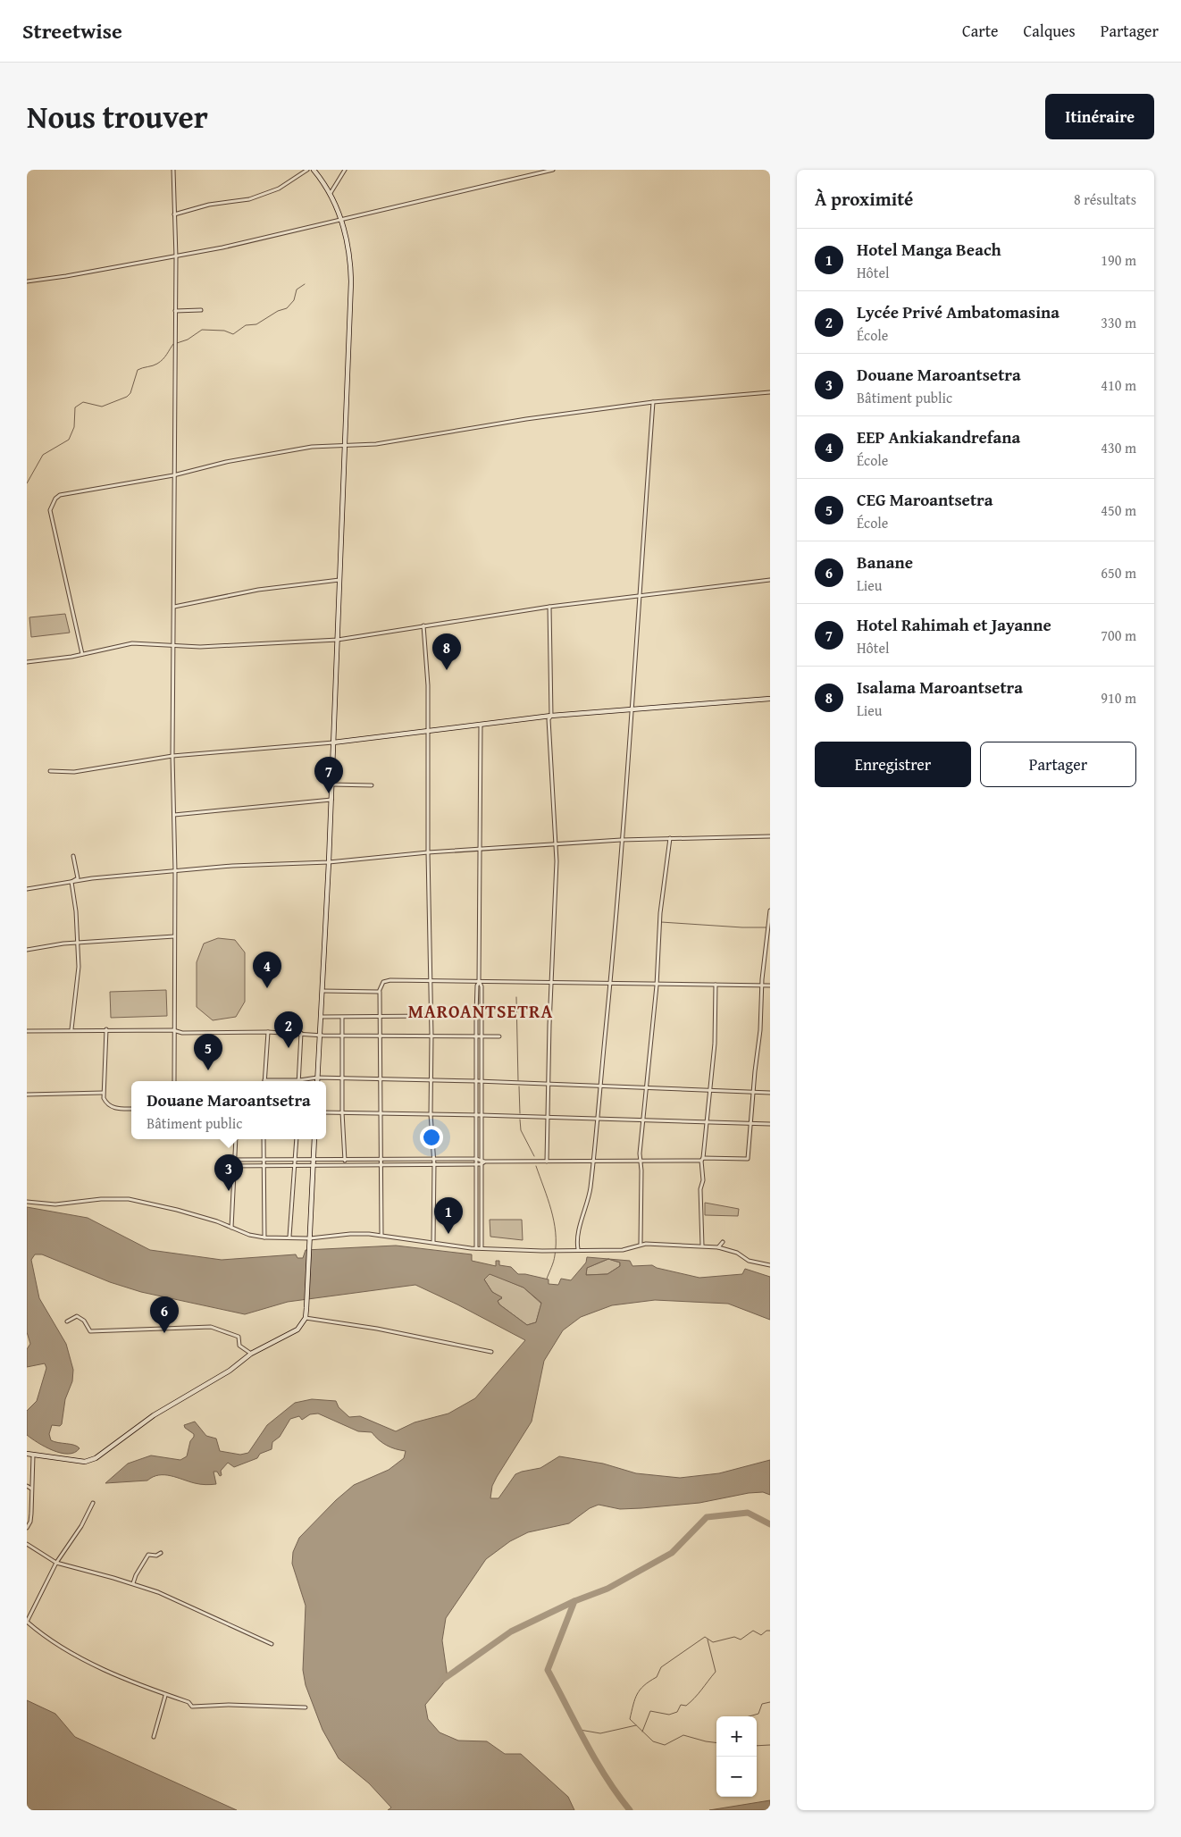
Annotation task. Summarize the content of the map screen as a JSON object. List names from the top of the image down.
{
  "districts": ["MAROANTSETRA"],
  "page": {
    "header": "Streetwise",
    "nav": ["Carte", "Calques", "Partager"],
    "title": "Nous trouver",
    "buttons": [
      "Itinéraire",
      ["Enregistrer", "Partager"]
    ],
    "heading": ["À proximité", "8 résultats"],
    "list": [
      {
        "mark": "1",
        "name": "Hotel Manga Beach",
        "note": "Hôtel",
        "value": "190 m"
      },
      {
        "mark": "2",
        "name": "Lycée Privé Ambatomasina",
        "note": "École",
        "value": "330 m"
      },
      {
        "mark": "3",
        "name": "Douane Maroantsetra",
        "note": "Bâtiment public",
        "value": "410 m"
      },
      {
        "mark": "4",
        "name": "EEP Ankiakandrefana",
        "note": "École",
        "value": "430 m"
      },
      {
        "mark": "5",
        "name": "CEG Maroantsetra",
        "note": "École",
        "value": "450 m"
      },
      {
        "mark": "6",
        "name": "Banane",
        "note": "Lieu",
        "value": "650 m"
      },
      {
        "mark": "7",
        "name": "Hotel Rahimah et Jayanne",
        "note": "Hôtel",
        "value": "700 m"
      },
      {
        "mark": "8",
        "name": "Isalama Maroantsetra",
        "note": "Lieu",
        "value": "910 m"
      }
    ],
    "pins": [
      "8",
      "7",
      "4",
      "2",
      "5",
      "3",
      "1",
      "6"
    ],
    "popup": ["Douane Maroantsetra", "Bâtiment public"],
    "map_buttons": ["+", "−"]
  }
}
